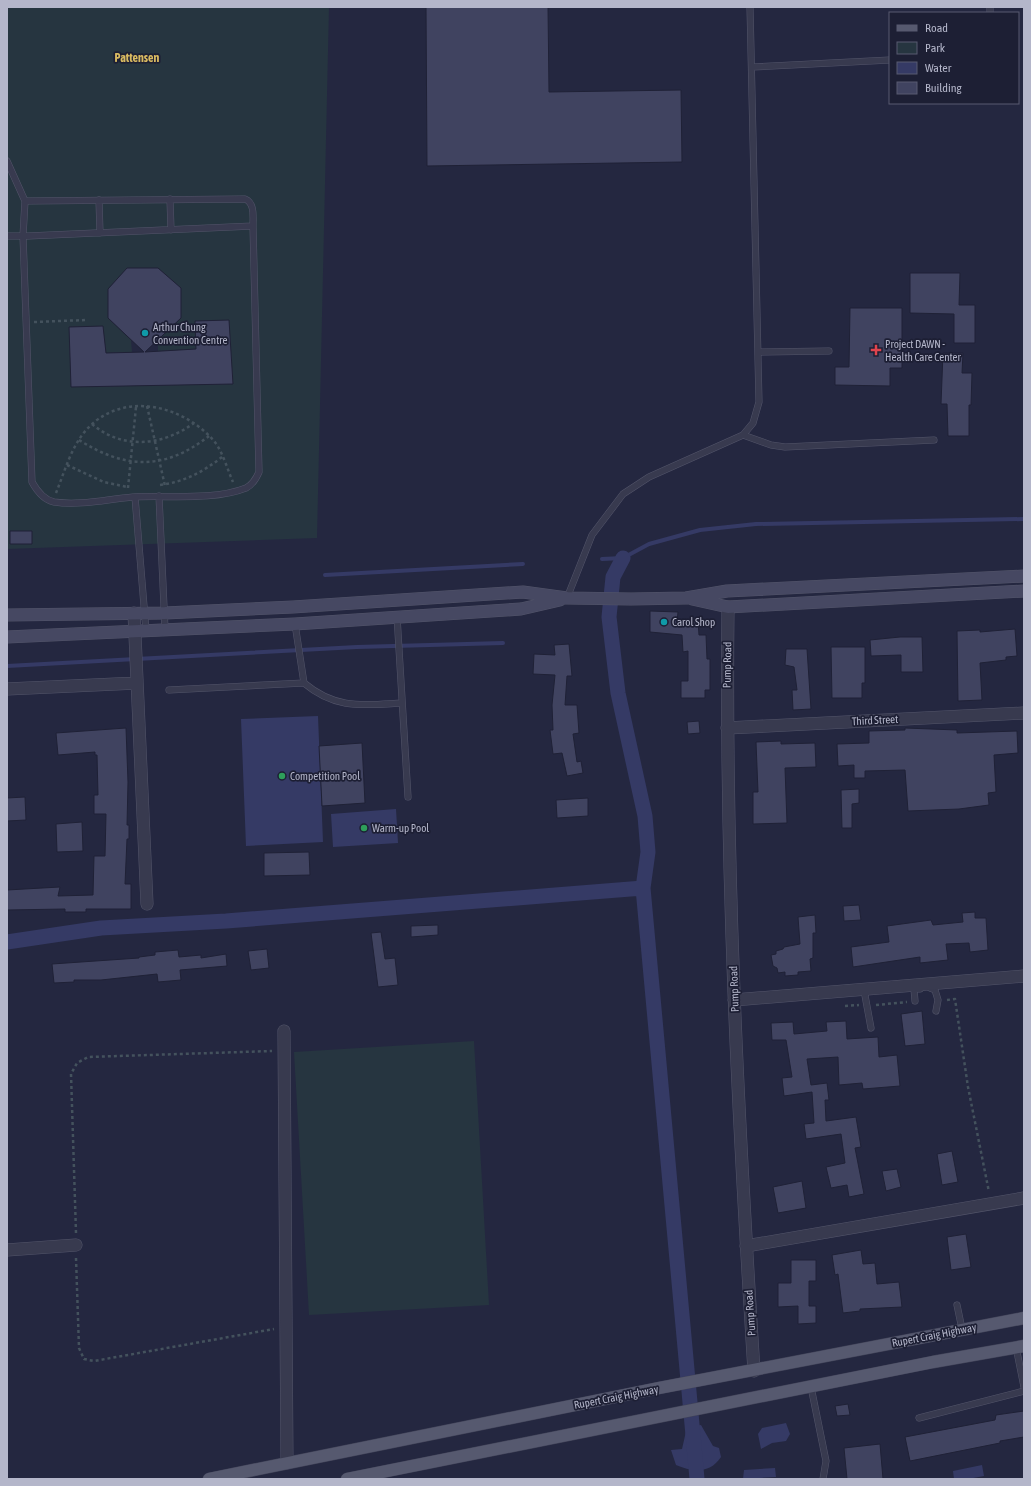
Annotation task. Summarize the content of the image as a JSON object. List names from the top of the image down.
{
  "streets": {
    "main road": ["Rupert Craig Highway"],
    "street": ["Pump Road", "Third Street"]
  },
  "crossings": [
    ["Pump Road", "Third Street"],
    ["Pump Road", "Rupert Craig Highway"]
  ],
  "districts": ["Pattensen"],
  "places": {
    "other": [
      "Arthur Chung Convention Centre",
      "Carol Shop",
      "Competition Pool",
      "Warm-up Pool"
    ],
    "health": ["Project DAWN - Health Care Center"]
  },
  "legend": [
    "Road",
    "Park",
    "Water",
    "Building"
  ]
}
